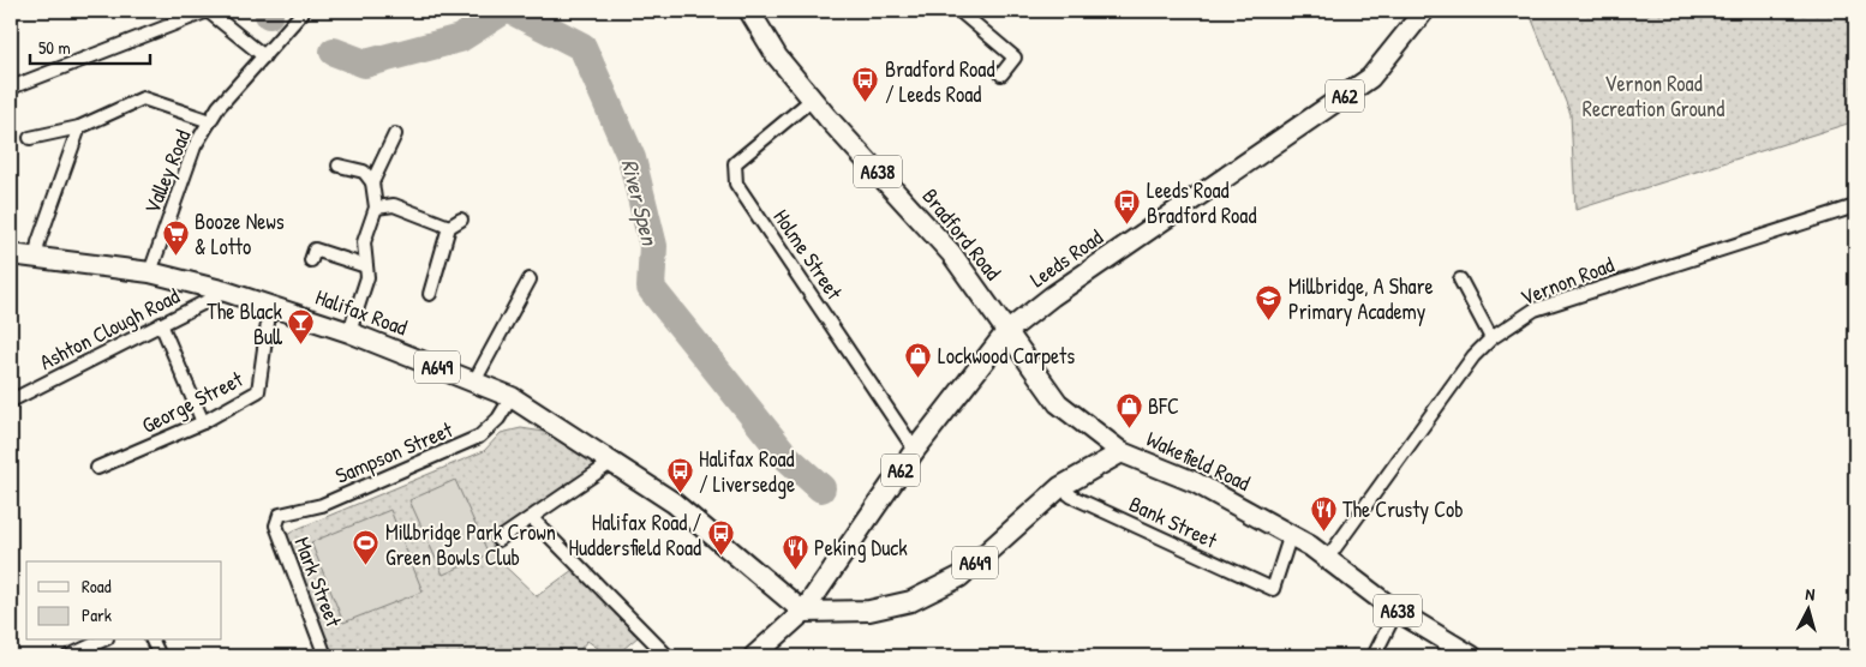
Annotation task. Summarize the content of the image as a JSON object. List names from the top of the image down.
{
  "streets": {
    "main road": [
      "A62",
      "A638",
      "Bradford Road",
      "Leeds Road",
      "Halifax Road",
      "A649",
      "Wakefield Road"
    ],
    "street": [
      "Valley Road",
      "Holme Street",
      "Vernon Road",
      "Ashton Clough Road",
      "George Street",
      "Sampson Street",
      "Bank Street",
      "Mark Street"
    ]
  },
  "crossings": [
    ["A62", "Leeds Road"],
    ["A62", "Halifax Road"],
    ["A62", "Wakefield Road"],
    ["Valley Road", "Halifax Road"],
    ["Bradford Road", "Holme Street"],
    ["Bradford Road", "Leeds Road"],
    ["Bradford Road", "Wakefield Road"],
    ["Holme Street", "Leeds Road"],
    ["Leeds Road", "Halifax Road"],
    ["Leeds Road", "Wakefield Road"],
    ["Vernon Road", "Wakefield Road"],
    ["Halifax Road", "Ashton Clough Road"],
    ["Halifax Road", "George Street"],
    ["Halifax Road", "Sampson Street"],
    ["Halifax Road", "Wakefield Road"],
    ["Sampson Street", "Mark Street"],
    ["Wakefield Road", "Bank Street"]
  ],
  "water": ["River Spen"],
  "parks": ["Vernon Road Recreation Ground"],
  "places": {
    "bus stop": [
      "Bradford Road / Leeds Road",
      "Leeds Road Bradford Road",
      "Halifax Road / Liversedge",
      "Halifax Road / Huddersfield Road"
    ],
    "supermarket": ["Booze News & Lotto"],
    "school or university": ["Millbridge, A Share Primary Academy"],
    "bar": ["The Black Bull"],
    "shop": ["Lockwood Carpets", "BFC"],
    "restaurant": ["The Crusty Cob", "Peking Duck"],
    "sports": ["Millbridge Park Crown Green Bowls Club"]
  },
  "legend": ["Road", "Park"],
  "scale_bar": "50 m",
  "north": "top"
}
